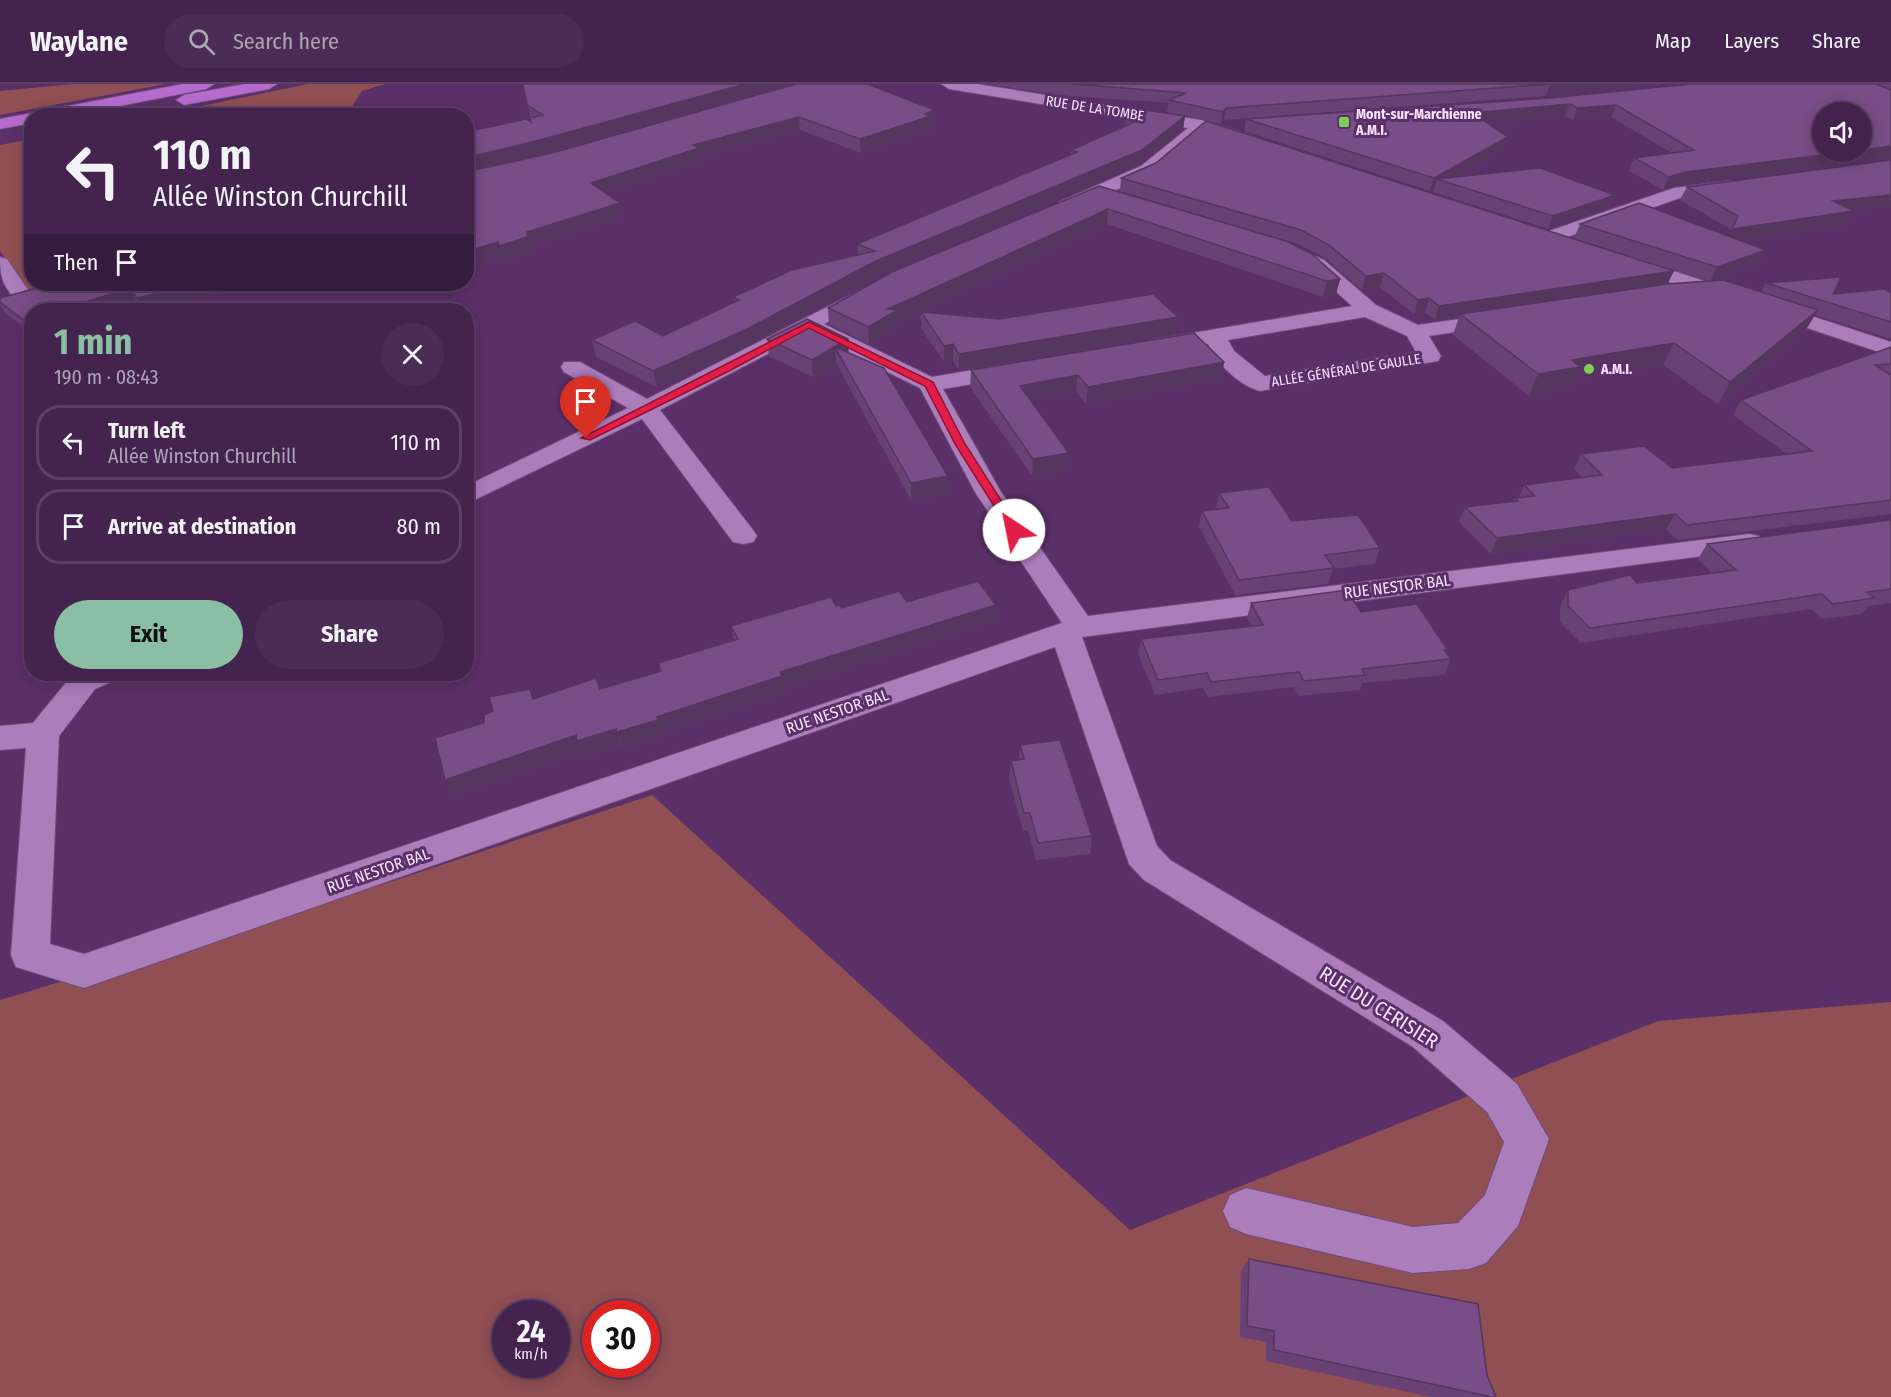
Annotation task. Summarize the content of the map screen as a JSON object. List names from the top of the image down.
{
  "streets": {
    "street": [
      "RUE DE LA TOMBE",
      "ALLÉE GÉNÉRAL DE GAULLE",
      "RUE NESTOR BAL",
      "RUE DU CERISIER"
    ]
  },
  "crossings": [
    ["RUE NESTOR BAL", "RUE DU CERISIER"]
  ],
  "places": {
    "transit": ["Mont-sur-Marchienne A.M.I."],
    "other": ["A.M.I."]
  },
  "page": {
    "header": "Waylane",
    "search": "Search here",
    "nav": ["Map", "Layers", "Share"],
    "turn": ["110 m", "Allée Winston Churchill"],
    "then": "Then",
    "heading": ["1 min", "190 m · 08:43"],
    "list": [
      {
        "name": "Turn left",
        "note": "Allée Winston Churchill",
        "value": "110 m"
      },
      {
        "name": "Arrive at destination",
        "value": "80 m"
      }
    ],
    "buttons": ["Exit", "Share"],
    "speed": "24 km/h",
    "limit": "30"
  }
}
